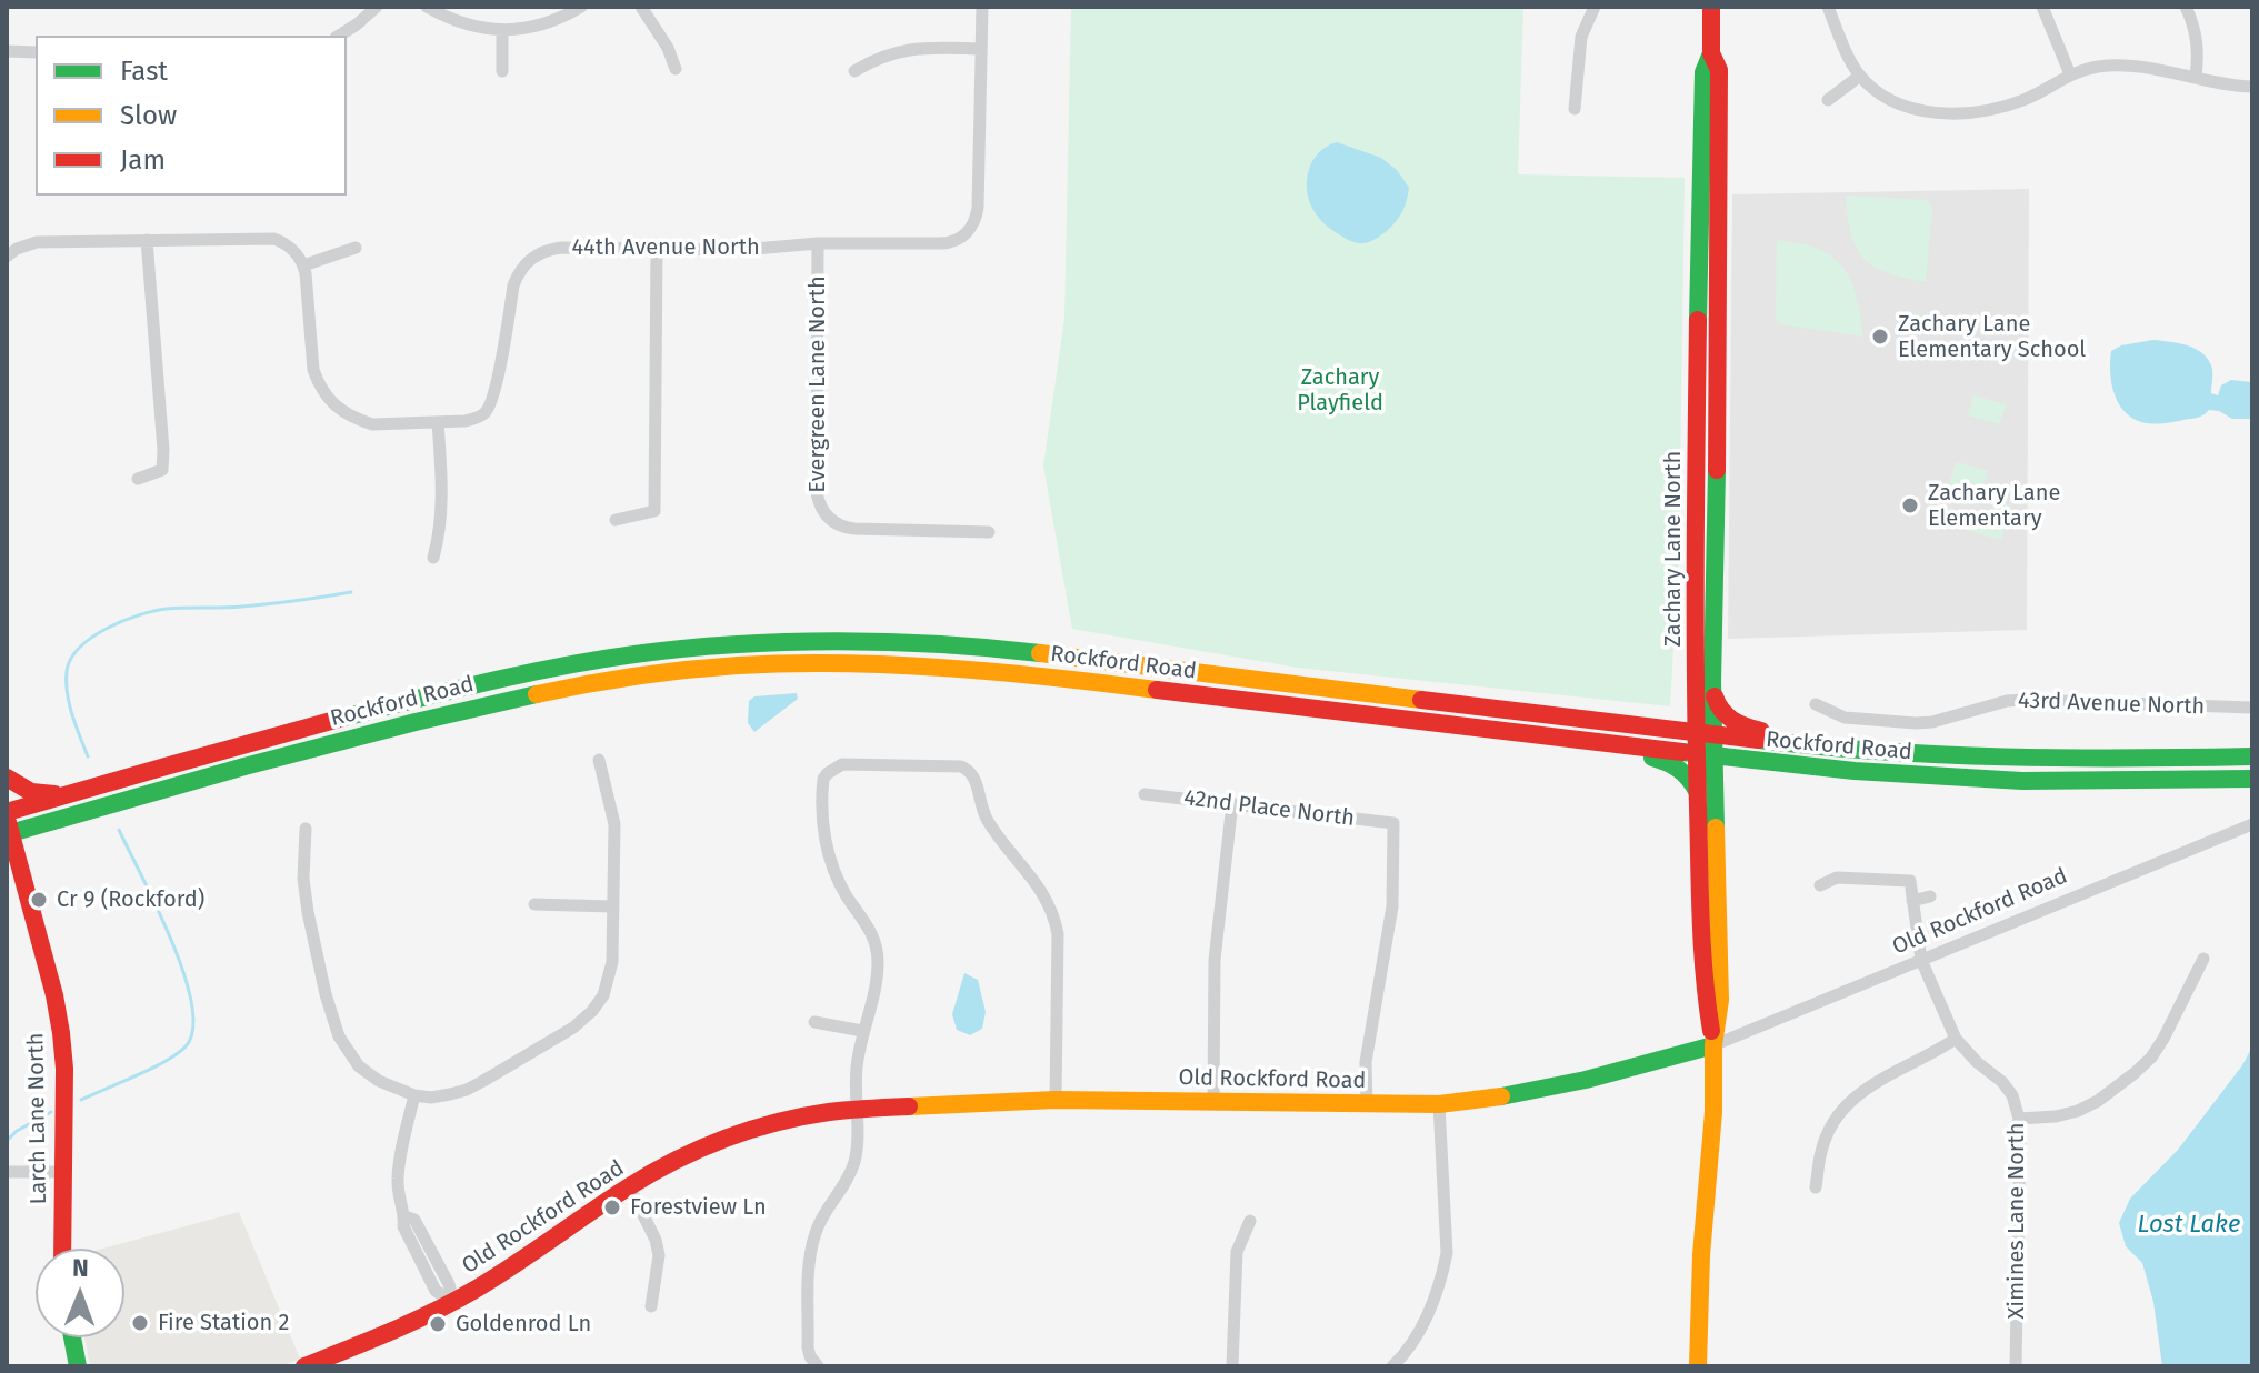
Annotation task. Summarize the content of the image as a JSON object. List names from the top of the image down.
{
  "streets": {
    "main road": [
      "Zachary Lane North",
      "Rockford Road",
      "Old Rockford Road",
      "Larch Lane North"
    ],
    "street": [
      "44th Avenue North",
      "Evergreen Lane North",
      "43rd Avenue North",
      "42nd Place North",
      "Ximines Lane North"
    ]
  },
  "crossings": [
    ["44th Avenue North", "Evergreen Lane North"],
    ["Zachary Lane North", "Rockford Road"],
    ["Zachary Lane North", "Old Rockford Road"],
    ["Rockford Road", "Larch Lane North"],
    ["42nd Place North", "Old Rockford Road"],
    ["Old Rockford Road", "Ximines Lane North"]
  ],
  "water": ["Lost Lake"],
  "parks": ["Zachary Playfield"],
  "places": [
    "Zachary Lane Elementary School",
    "Zachary Lane Elementary",
    "Cr 9 (Rockford)",
    "Forestview Ln",
    "Fire Station 2",
    "Goldenrod Ln"
  ],
  "legend": ["Fast", "Slow", "Jam"],
  "north": "top"
}
